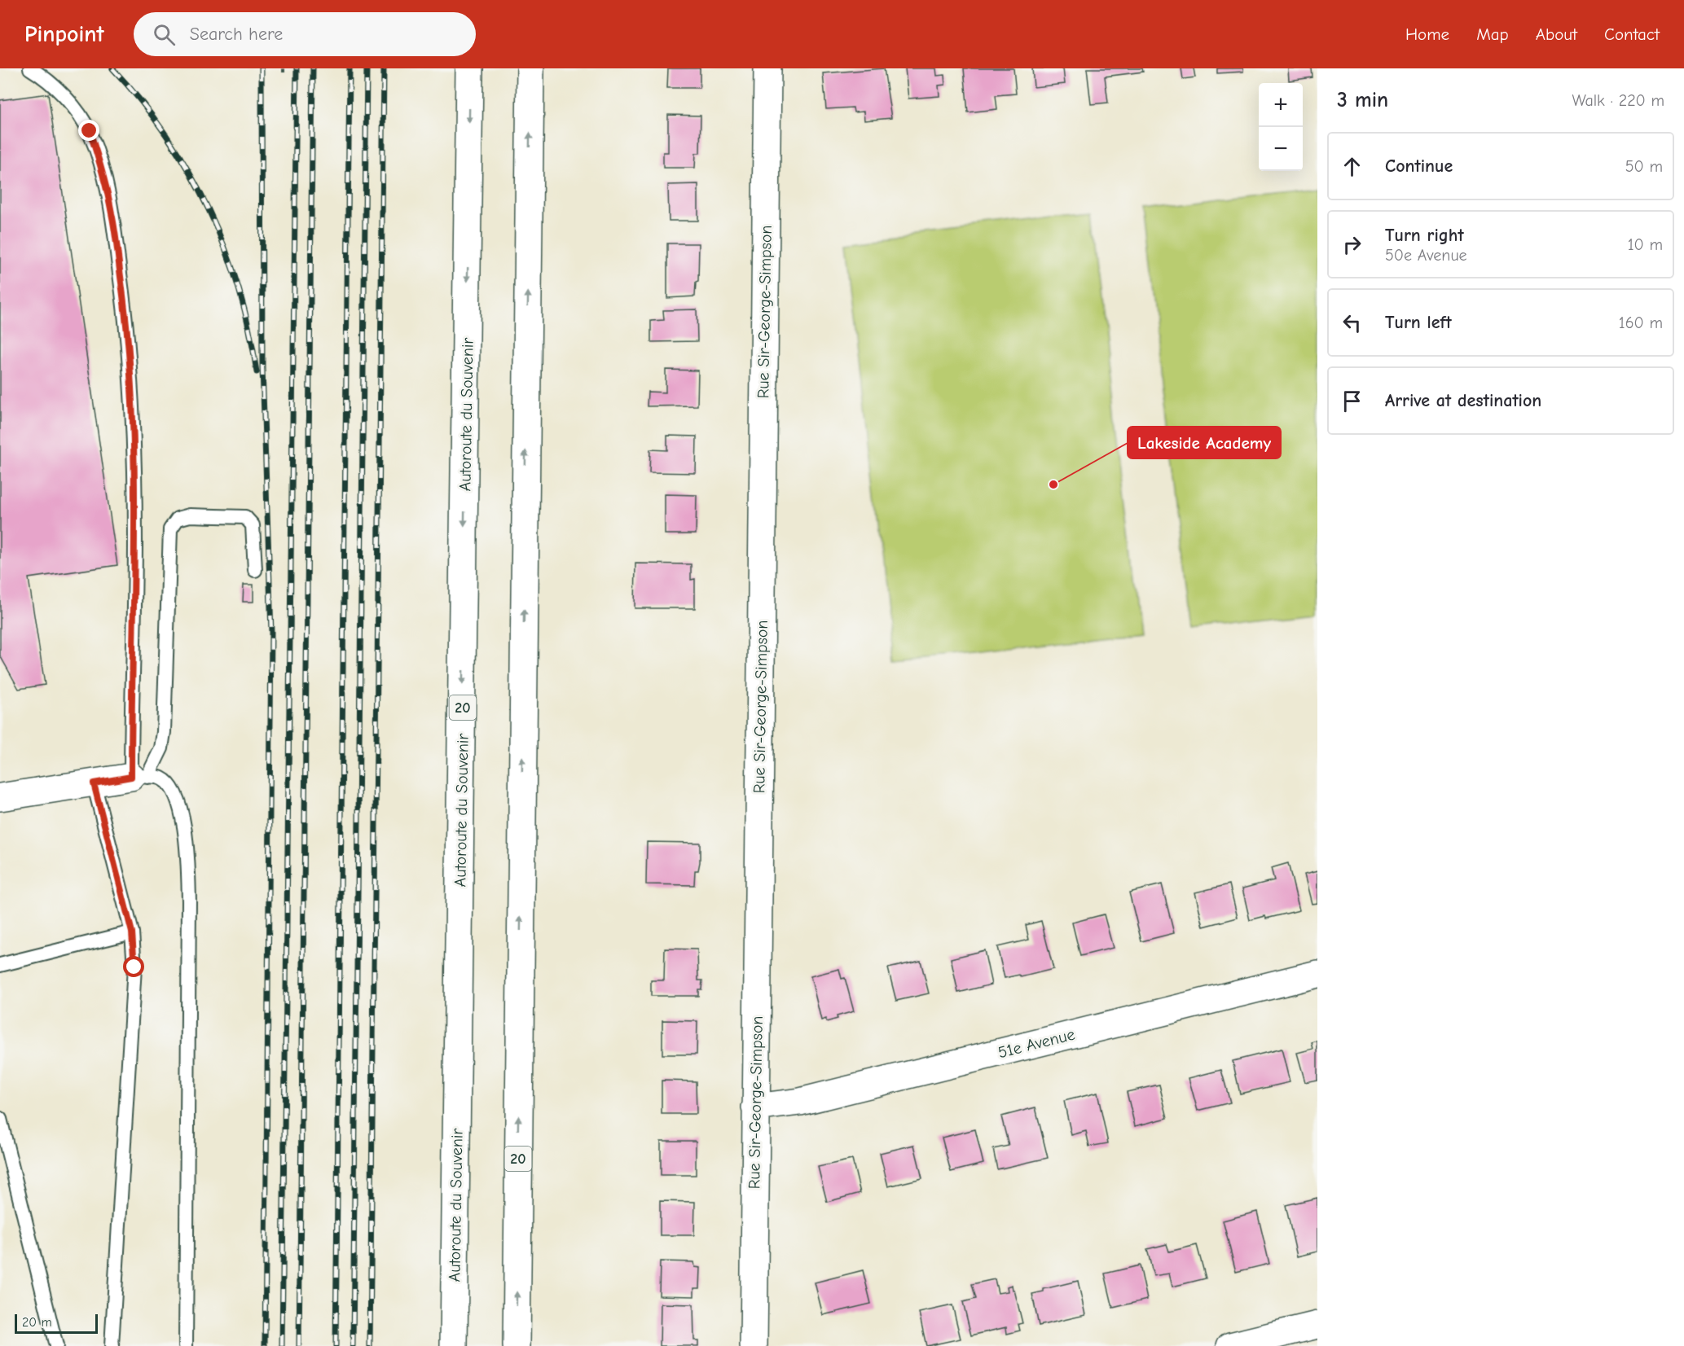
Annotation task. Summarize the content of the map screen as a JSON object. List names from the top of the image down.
{
  "streets": {
    "main road": [
      "Rue Sir-George-Simpson",
      "Autoroute du Souvenir",
      "20",
      "51e Avenue"
    ]
  },
  "crossings": [
    ["Rue Sir-George-Simpson", "51e Avenue"]
  ],
  "places": ["Lakeside Academy"],
  "scale_bar": "20 m",
  "page": {
    "header": "Pinpoint",
    "search": "Search here",
    "nav": [
      "Home",
      "Map",
      "About",
      "Contact"
    ],
    "heading": ["3 min", "Walk · 220 m"],
    "map_buttons": ["+", "−"],
    "list": [
      ["Continue", "50 m"],
      ["Turn right", "50e Avenue", "10 m"],
      ["Turn left", "160 m"],
      "Arrive at destination"
    ],
    "scale": "20 m"
  }
}
